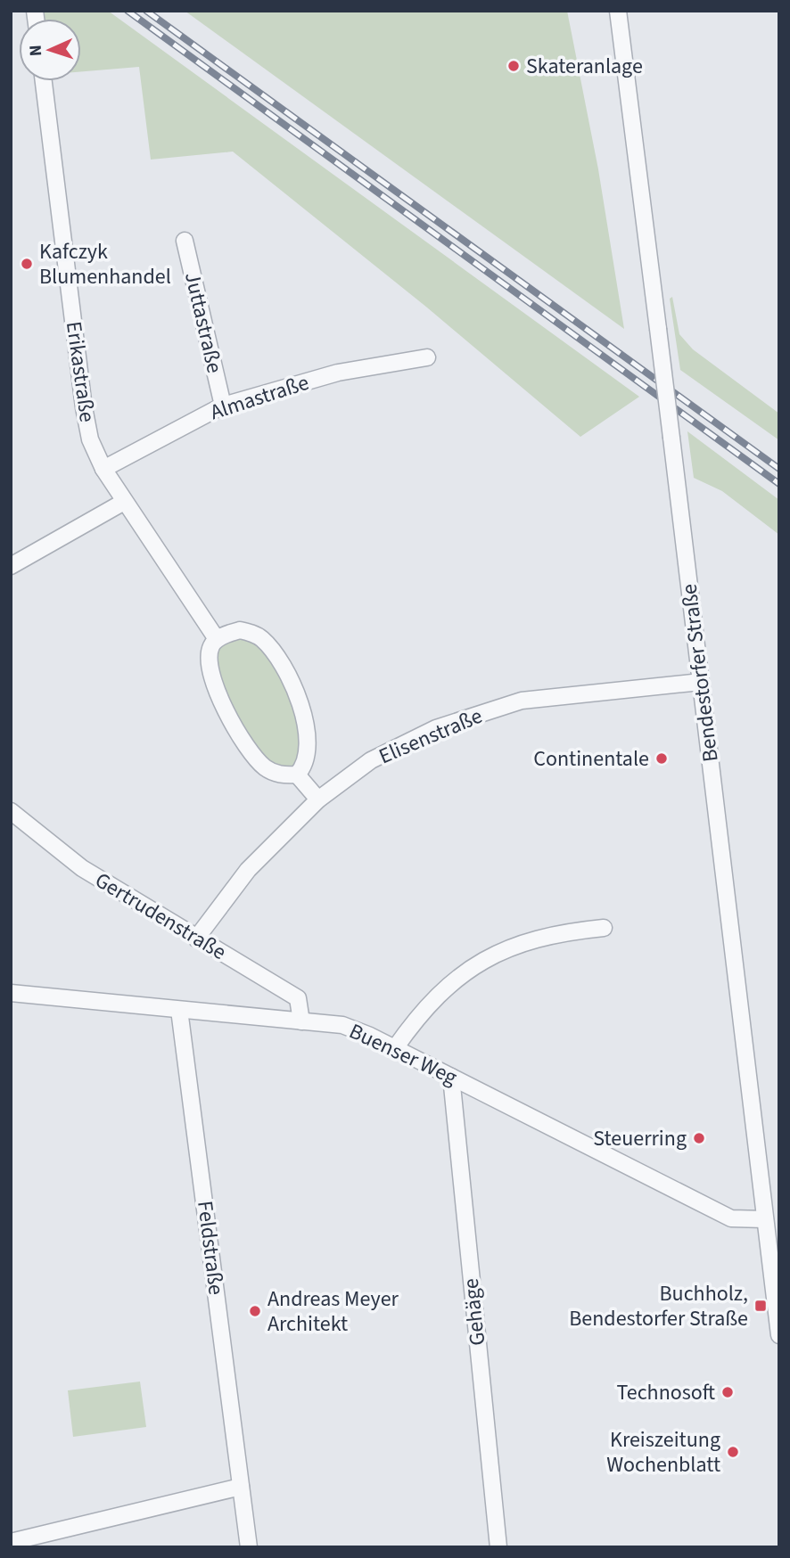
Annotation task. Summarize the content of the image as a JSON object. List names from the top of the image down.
{
  "streets": {
    "street": [
      "Juttastraße",
      "Erikastraße",
      "Almastraße",
      "Bendestorfer Straße",
      "Elisenstraße",
      "Gertrudenstraße",
      "Buenser Weg",
      "Feldstraße",
      "Gehäge"
    ]
  },
  "crossings": [
    ["Juttastraße", "Almastraße"],
    ["Erikastraße", "Almastraße"],
    ["Bendestorfer Straße", "Elisenstraße"],
    ["Bendestorfer Straße", "Buenser Weg"],
    ["Elisenstraße", "Gertrudenstraße"],
    ["Gertrudenstraße", "Buenser Weg"],
    ["Buenser Weg", "Feldstraße"],
    ["Buenser Weg", "Gehäge"]
  ],
  "places": {
    "other": [
      "Skateranlage",
      "Kafczyk Blumenhandel",
      "Continentale",
      "Steuerring",
      "Andreas Meyer Architekt",
      "Technosoft",
      "Kreiszeitung Wochenblatt"
    ],
    "transit": ["Buchholz, Bendestorfer Straße"]
  },
  "north": "left"
}
